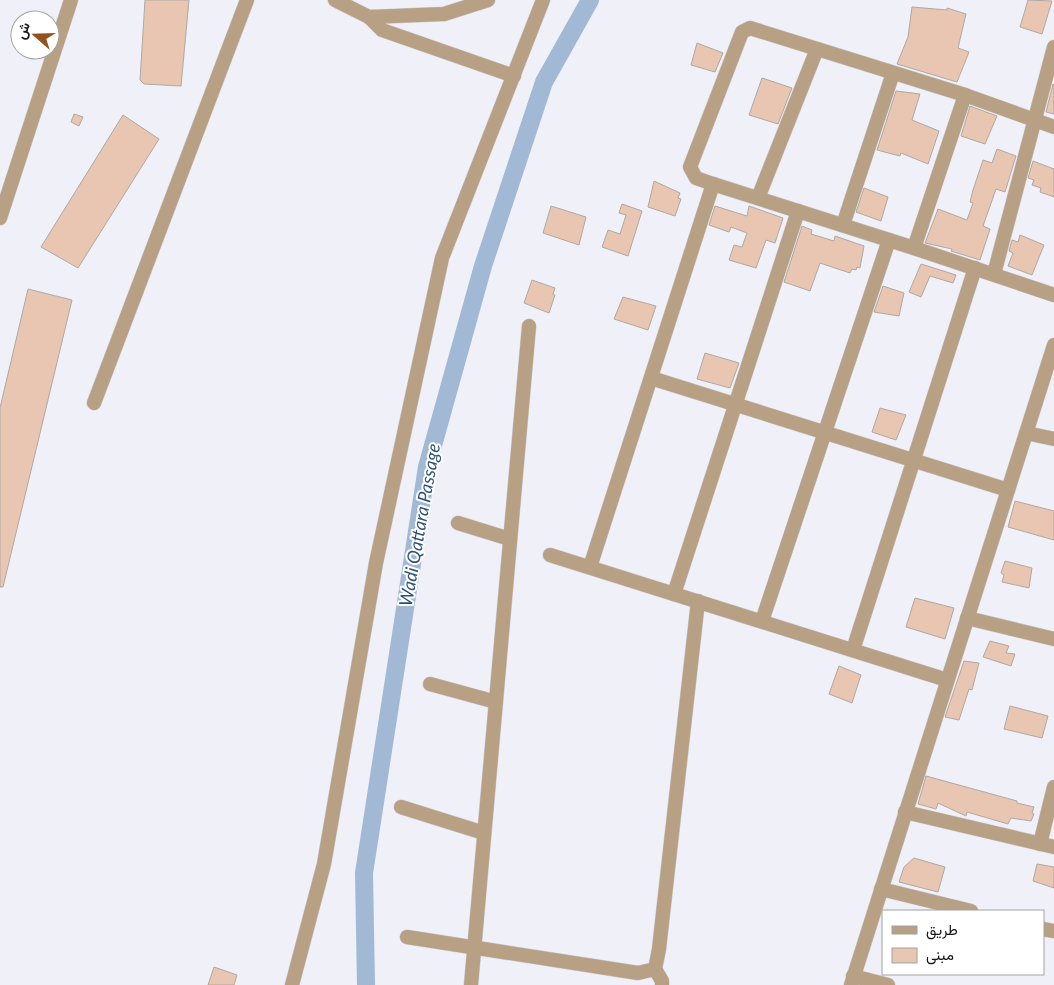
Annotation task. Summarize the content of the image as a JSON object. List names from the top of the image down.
{
  "water": ["Wadi Qattara Passage"],
  "legend": ["طريق", "مبنى"],
  "north": "left"
}
